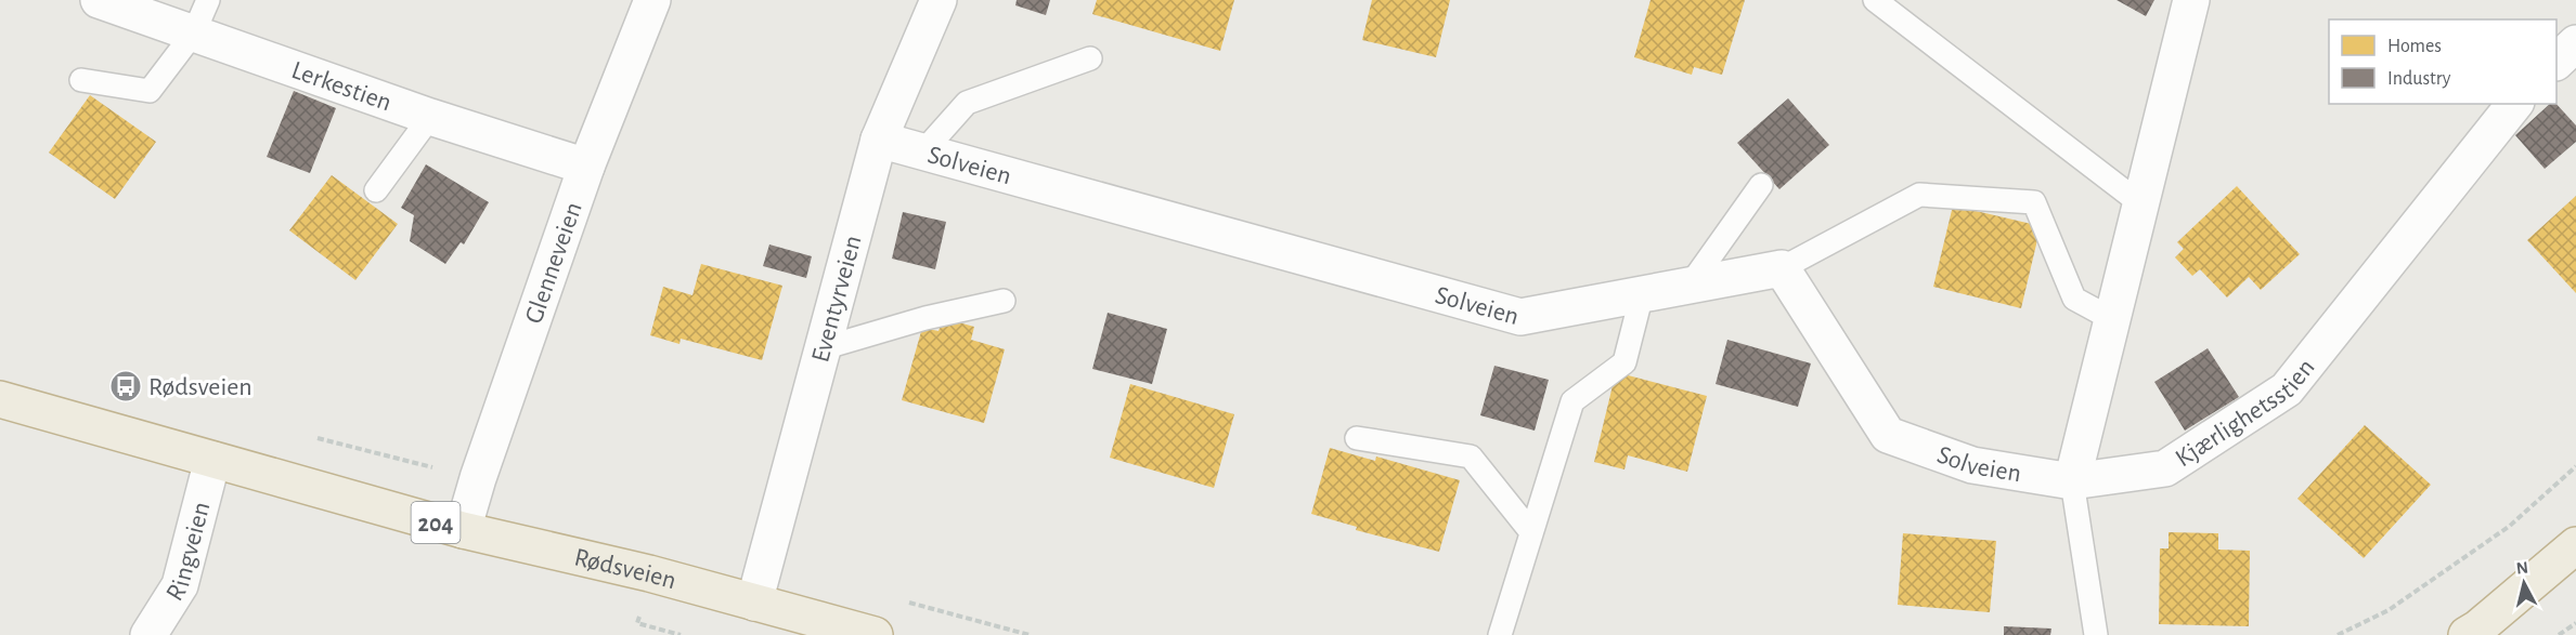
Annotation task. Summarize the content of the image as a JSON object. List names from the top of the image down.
{
  "streets": {
    "highway": ["204", "Rødsveien"],
    "street": [
      "Lerkestien",
      "Solveien",
      "Glenneveien",
      "Eventyrveien",
      "Kjærlighetsstien",
      "Ringveien"
    ]
  },
  "crossings": [
    ["Lerkestien", "Glenneveien"],
    ["Solveien", "Eventyrveien"],
    ["Solveien", "Kjærlighetsstien"],
    ["Glenneveien", "Rødsveien"],
    ["Eventyrveien", "Rødsveien"],
    ["Ringveien", "Rødsveien"]
  ],
  "places": {
    "bus stop": ["Rødsveien"]
  },
  "legend": ["Homes", "Industry"],
  "north": "top"
}
